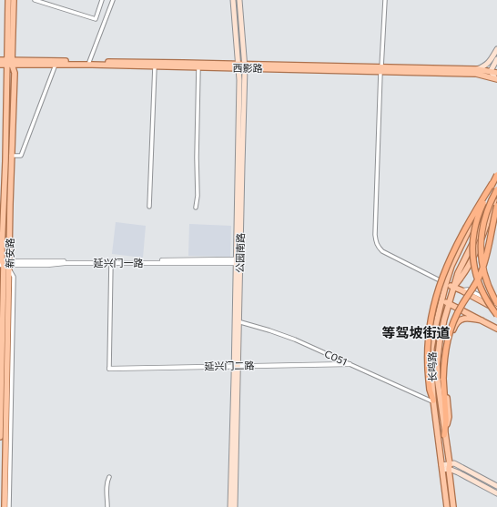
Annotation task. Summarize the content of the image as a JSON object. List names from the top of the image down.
{
  "streets": {
    "main road": [
      "西影路",
      "新安路",
      "公园南路",
      "长鸣路"
    ],
    "street": ["延兴门一路", "C051", "延兴门二路"]
  },
  "crossings": [
    ["西影路", "新安路"],
    ["西影路", "公园南路"],
    ["新安路", "延兴门一路"],
    ["公园南路", "延兴门一路"],
    ["公园南路", "C051"],
    ["公园南路", "延兴门二路"],
    ["C051", "延兴门二路"],
    ["C051", "长鸣路"]
  ],
  "districts": ["等驾坡街道"]
}
